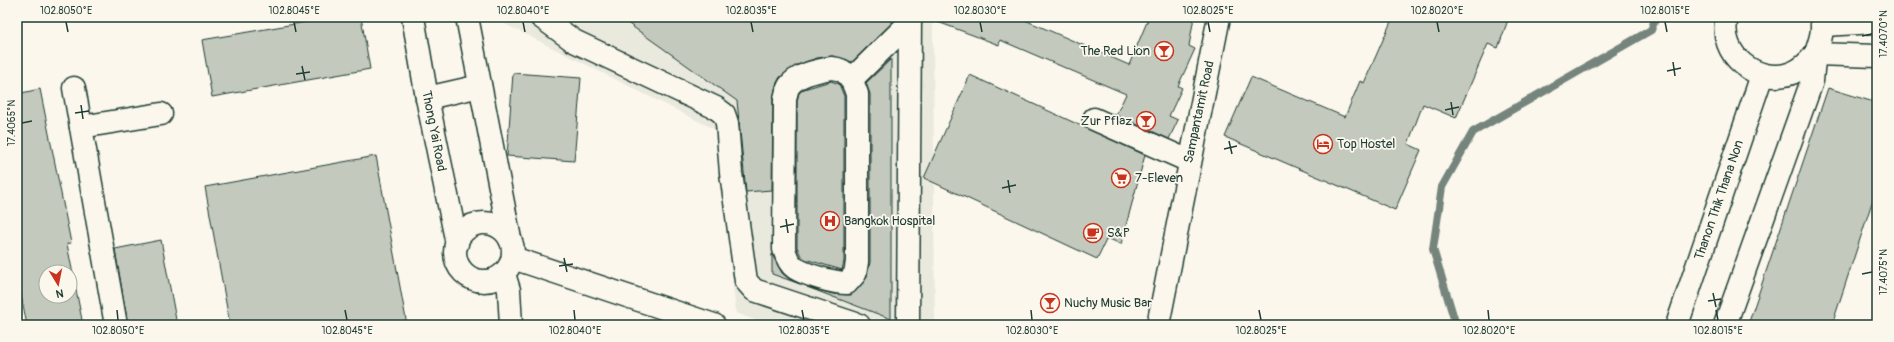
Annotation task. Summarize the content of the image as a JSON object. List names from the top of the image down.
{
  "streets": {
    "street": ["Sampantamit Road", "Thong Yai Road", "Thanon Thik Thana Non"]
  },
  "places": {
    "bar": ["The Red Lion", "Zur Pflaz", "Nuchy Music Bar"],
    "hotel": ["Top Hostel"],
    "supermarket": ["7-Eleven"],
    "hospital": ["Bangkok Hospital"],
    "cafe": ["S&P"]
  },
  "north": "bottom",
  "coordinates": [
    "102.8050°E",
    "102.8045°E",
    "102.8040°E",
    "102.8035°E",
    "102.8030°E",
    "102.8025°E",
    "102.8020°E",
    "102.8015°E",
    "17.4070°N",
    "17.4065°N",
    "17.4075°N"
  ]
}
